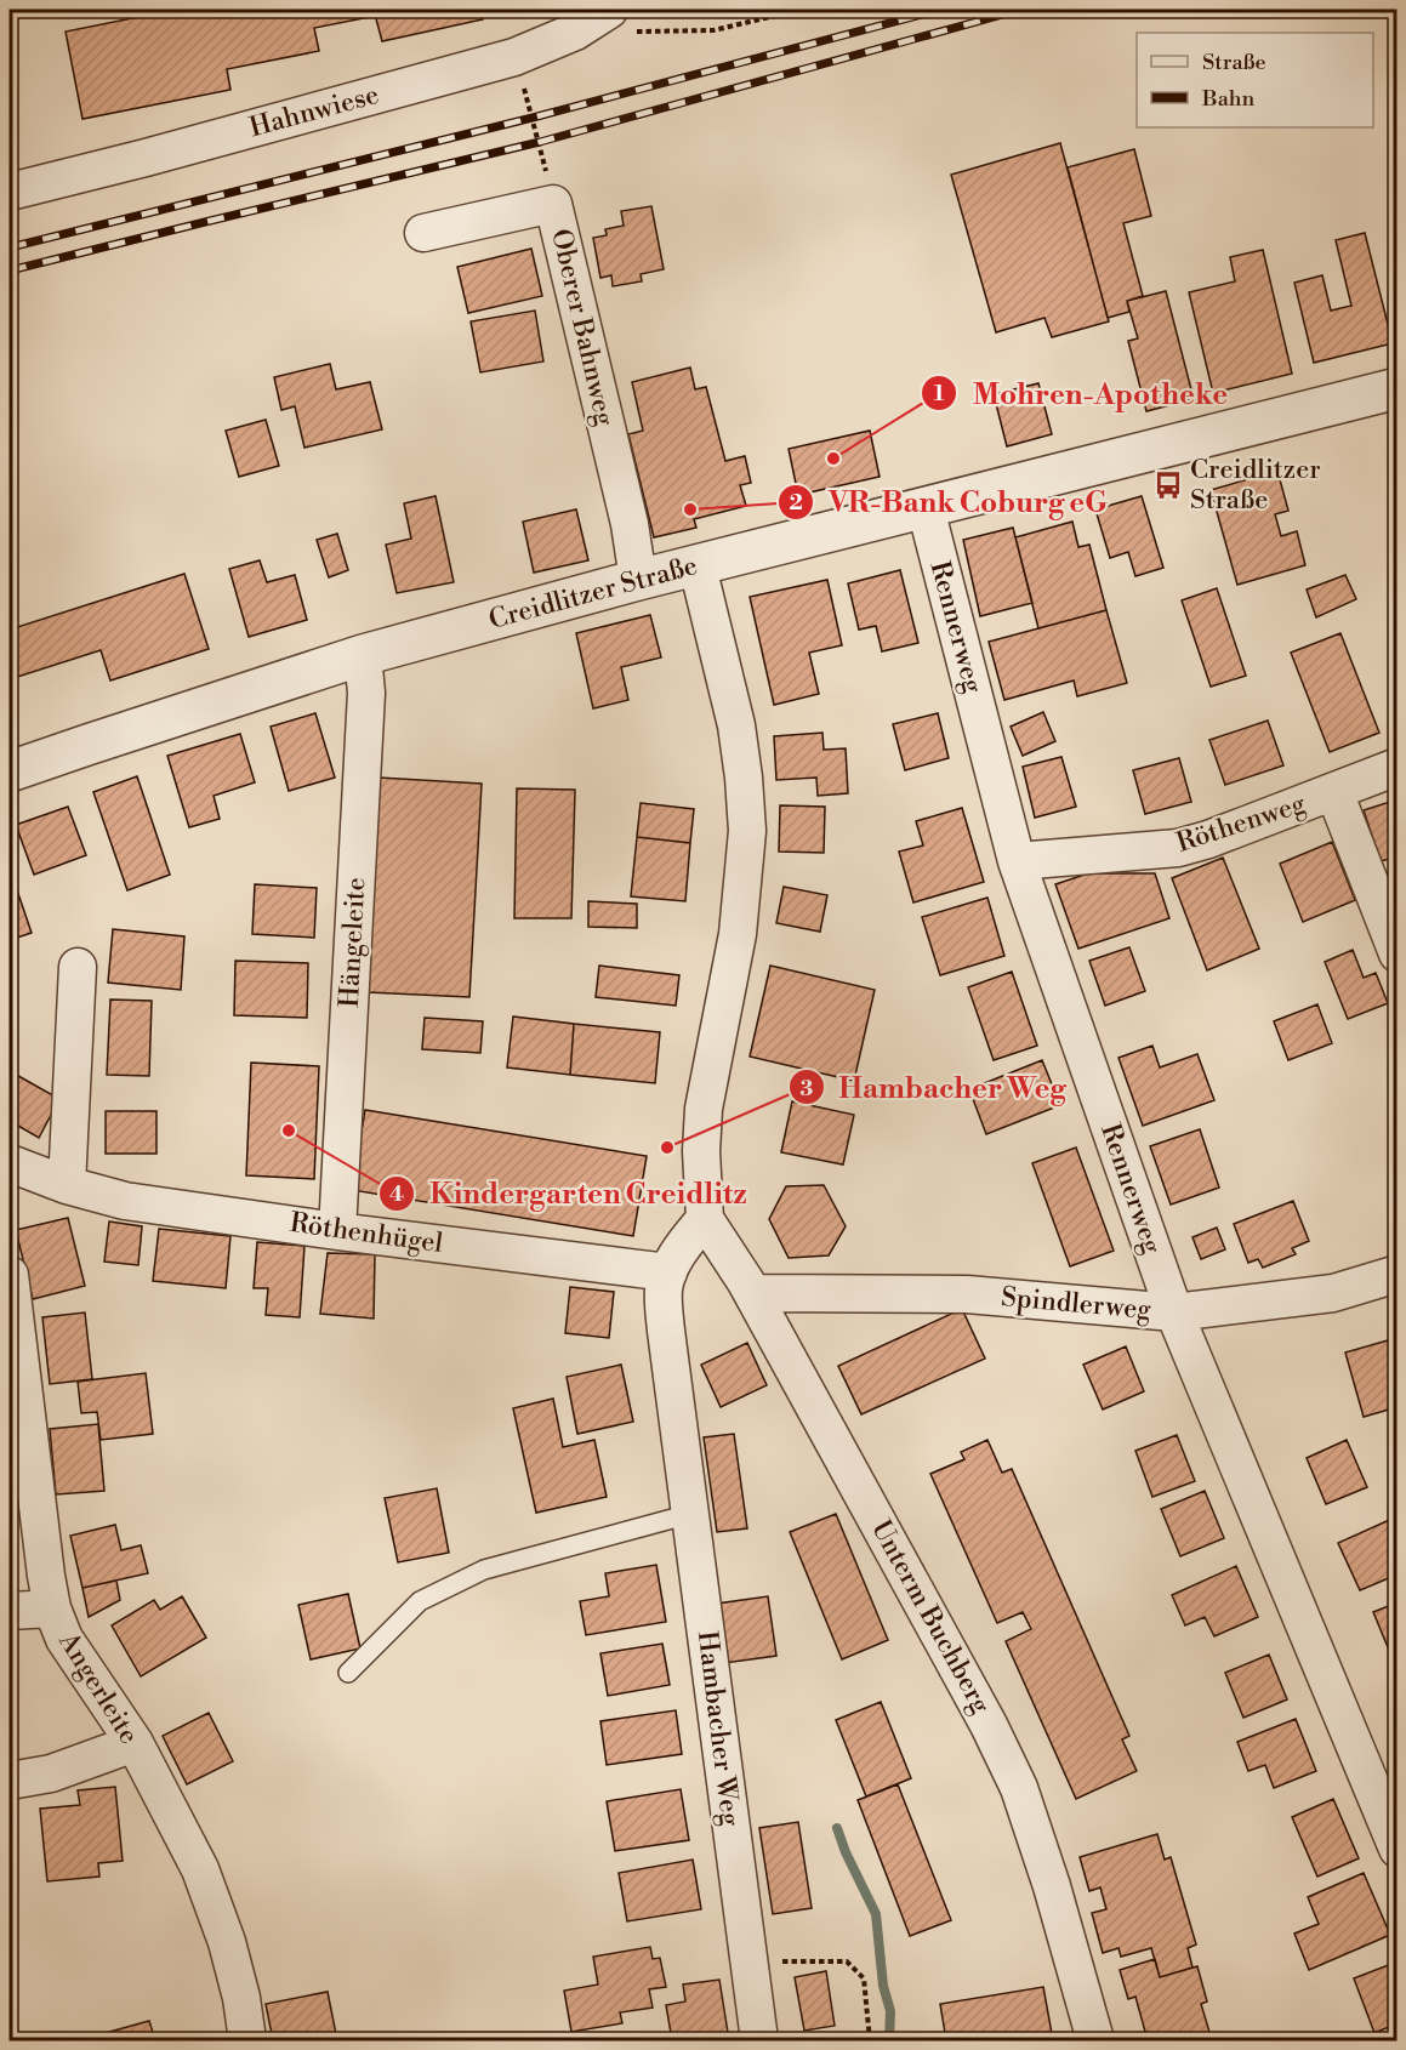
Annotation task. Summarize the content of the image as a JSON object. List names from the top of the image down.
{
  "streets": {
    "street": [
      "Hahnwiese",
      "Oberer Bahnweg",
      "Creidlitzer Straße",
      "Rennerweg",
      "Röthenweg",
      "Hängeleite",
      "Röthenhügel",
      "Spindlerweg",
      "Unterm Buchberg",
      "Angerleite",
      "Hambacher Weg"
    ]
  },
  "crossings": [
    ["Oberer Bahnweg", "Creidlitzer Straße"],
    ["Creidlitzer Straße", "Rennerweg"],
    ["Creidlitzer Straße", "Hängeleite"],
    ["Rennerweg", "Röthenweg"],
    ["Rennerweg", "Spindlerweg"],
    ["Hängeleite", "Röthenhügel"],
    ["Röthenhügel", "Hambacher Weg"],
    ["Spindlerweg", "Unterm Buchberg"],
    ["Unterm Buchberg", "Hambacher Weg"]
  ],
  "places": {
    "other": [
      "Mohren-Apotheke",
      "VR-Bank Coburg eG",
      "Kindergarten Creidlitz",
      "Hambacher Weg"
    ],
    "bus stop": ["Creidlitzer Straße"]
  },
  "legend": ["Straße", "Bahn"]
}
